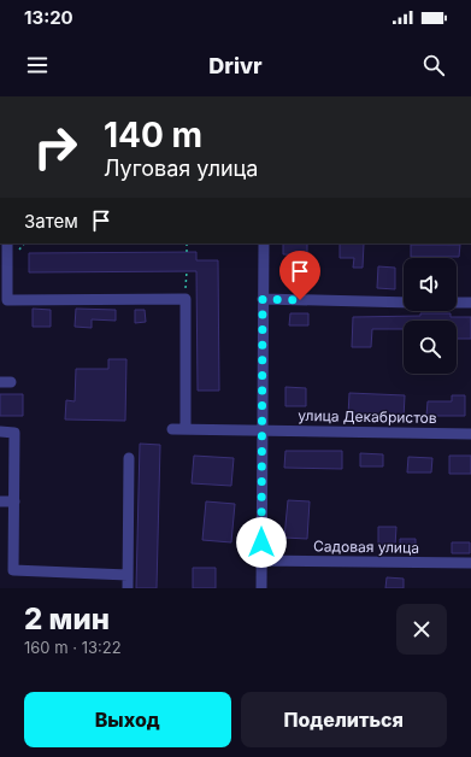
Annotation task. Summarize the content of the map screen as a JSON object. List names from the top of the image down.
{
  "streets": {
    "street": ["улица Декабристов", "Садовая улица"]
  },
  "page": {
    "status": "13:20",
    "header": "Drivr",
    "turn": ["140 m", "Луговая улица"],
    "then": "Затем",
    "heading": ["2 мин", "160 m · 13:22"],
    "buttons": ["Выход", "Поделиться"]
  }
}
